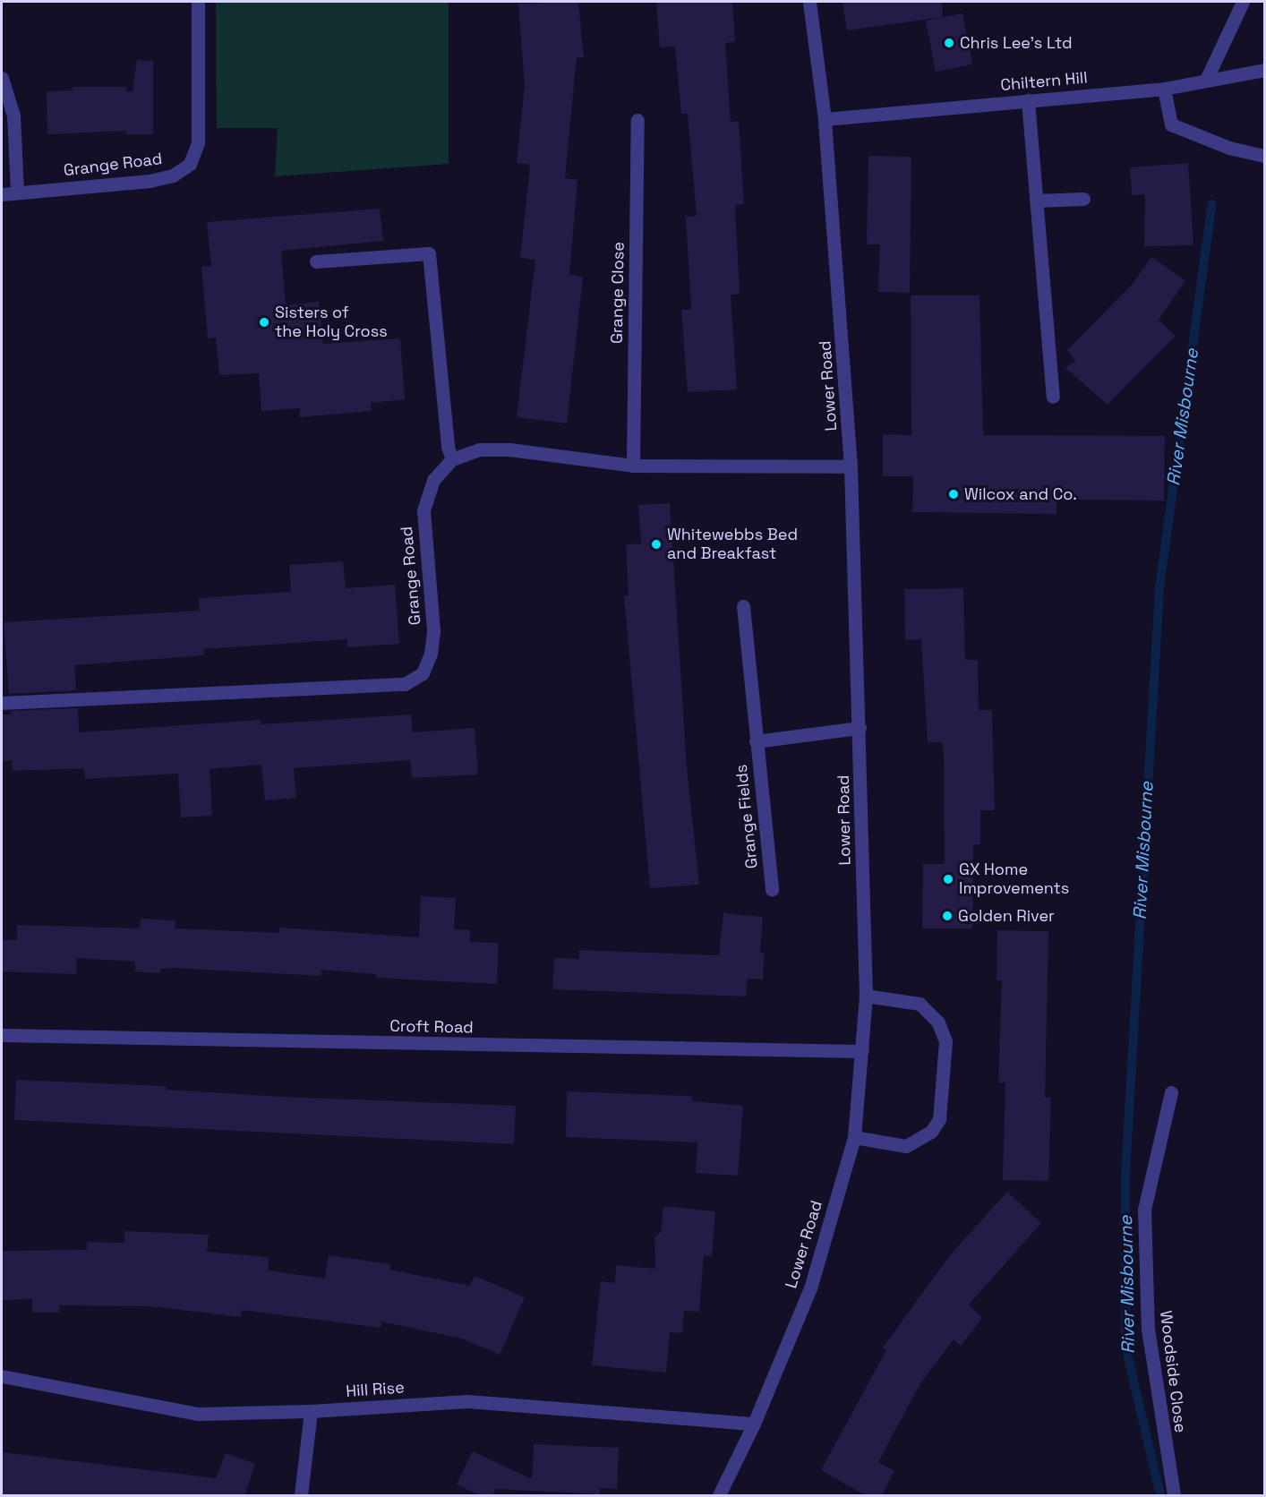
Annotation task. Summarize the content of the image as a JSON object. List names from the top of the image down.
{
  "streets": {
    "street": [
      "Chiltern Hill",
      "Grange Road",
      "Grange Close",
      "Lower Road",
      "Grange Fields",
      "Croft Road",
      "Woodside Close",
      "Hill Rise"
    ]
  },
  "crossings": [
    ["Chiltern Hill", "Lower Road"],
    ["Grange Road", "Grange Close"],
    ["Grange Road", "Lower Road"],
    ["Lower Road", "Grange Fields"],
    ["Lower Road", "Croft Road"],
    ["Lower Road", "Hill Rise"]
  ],
  "water": ["River Misbourne"],
  "places": [
    "Chris Lee's Ltd",
    "Sisters of the Holy Cross",
    "Wilcox and Co.",
    "Whitewebbs Bed and Breakfast",
    "GX Home Improvements",
    "Golden River"
  ]
}
